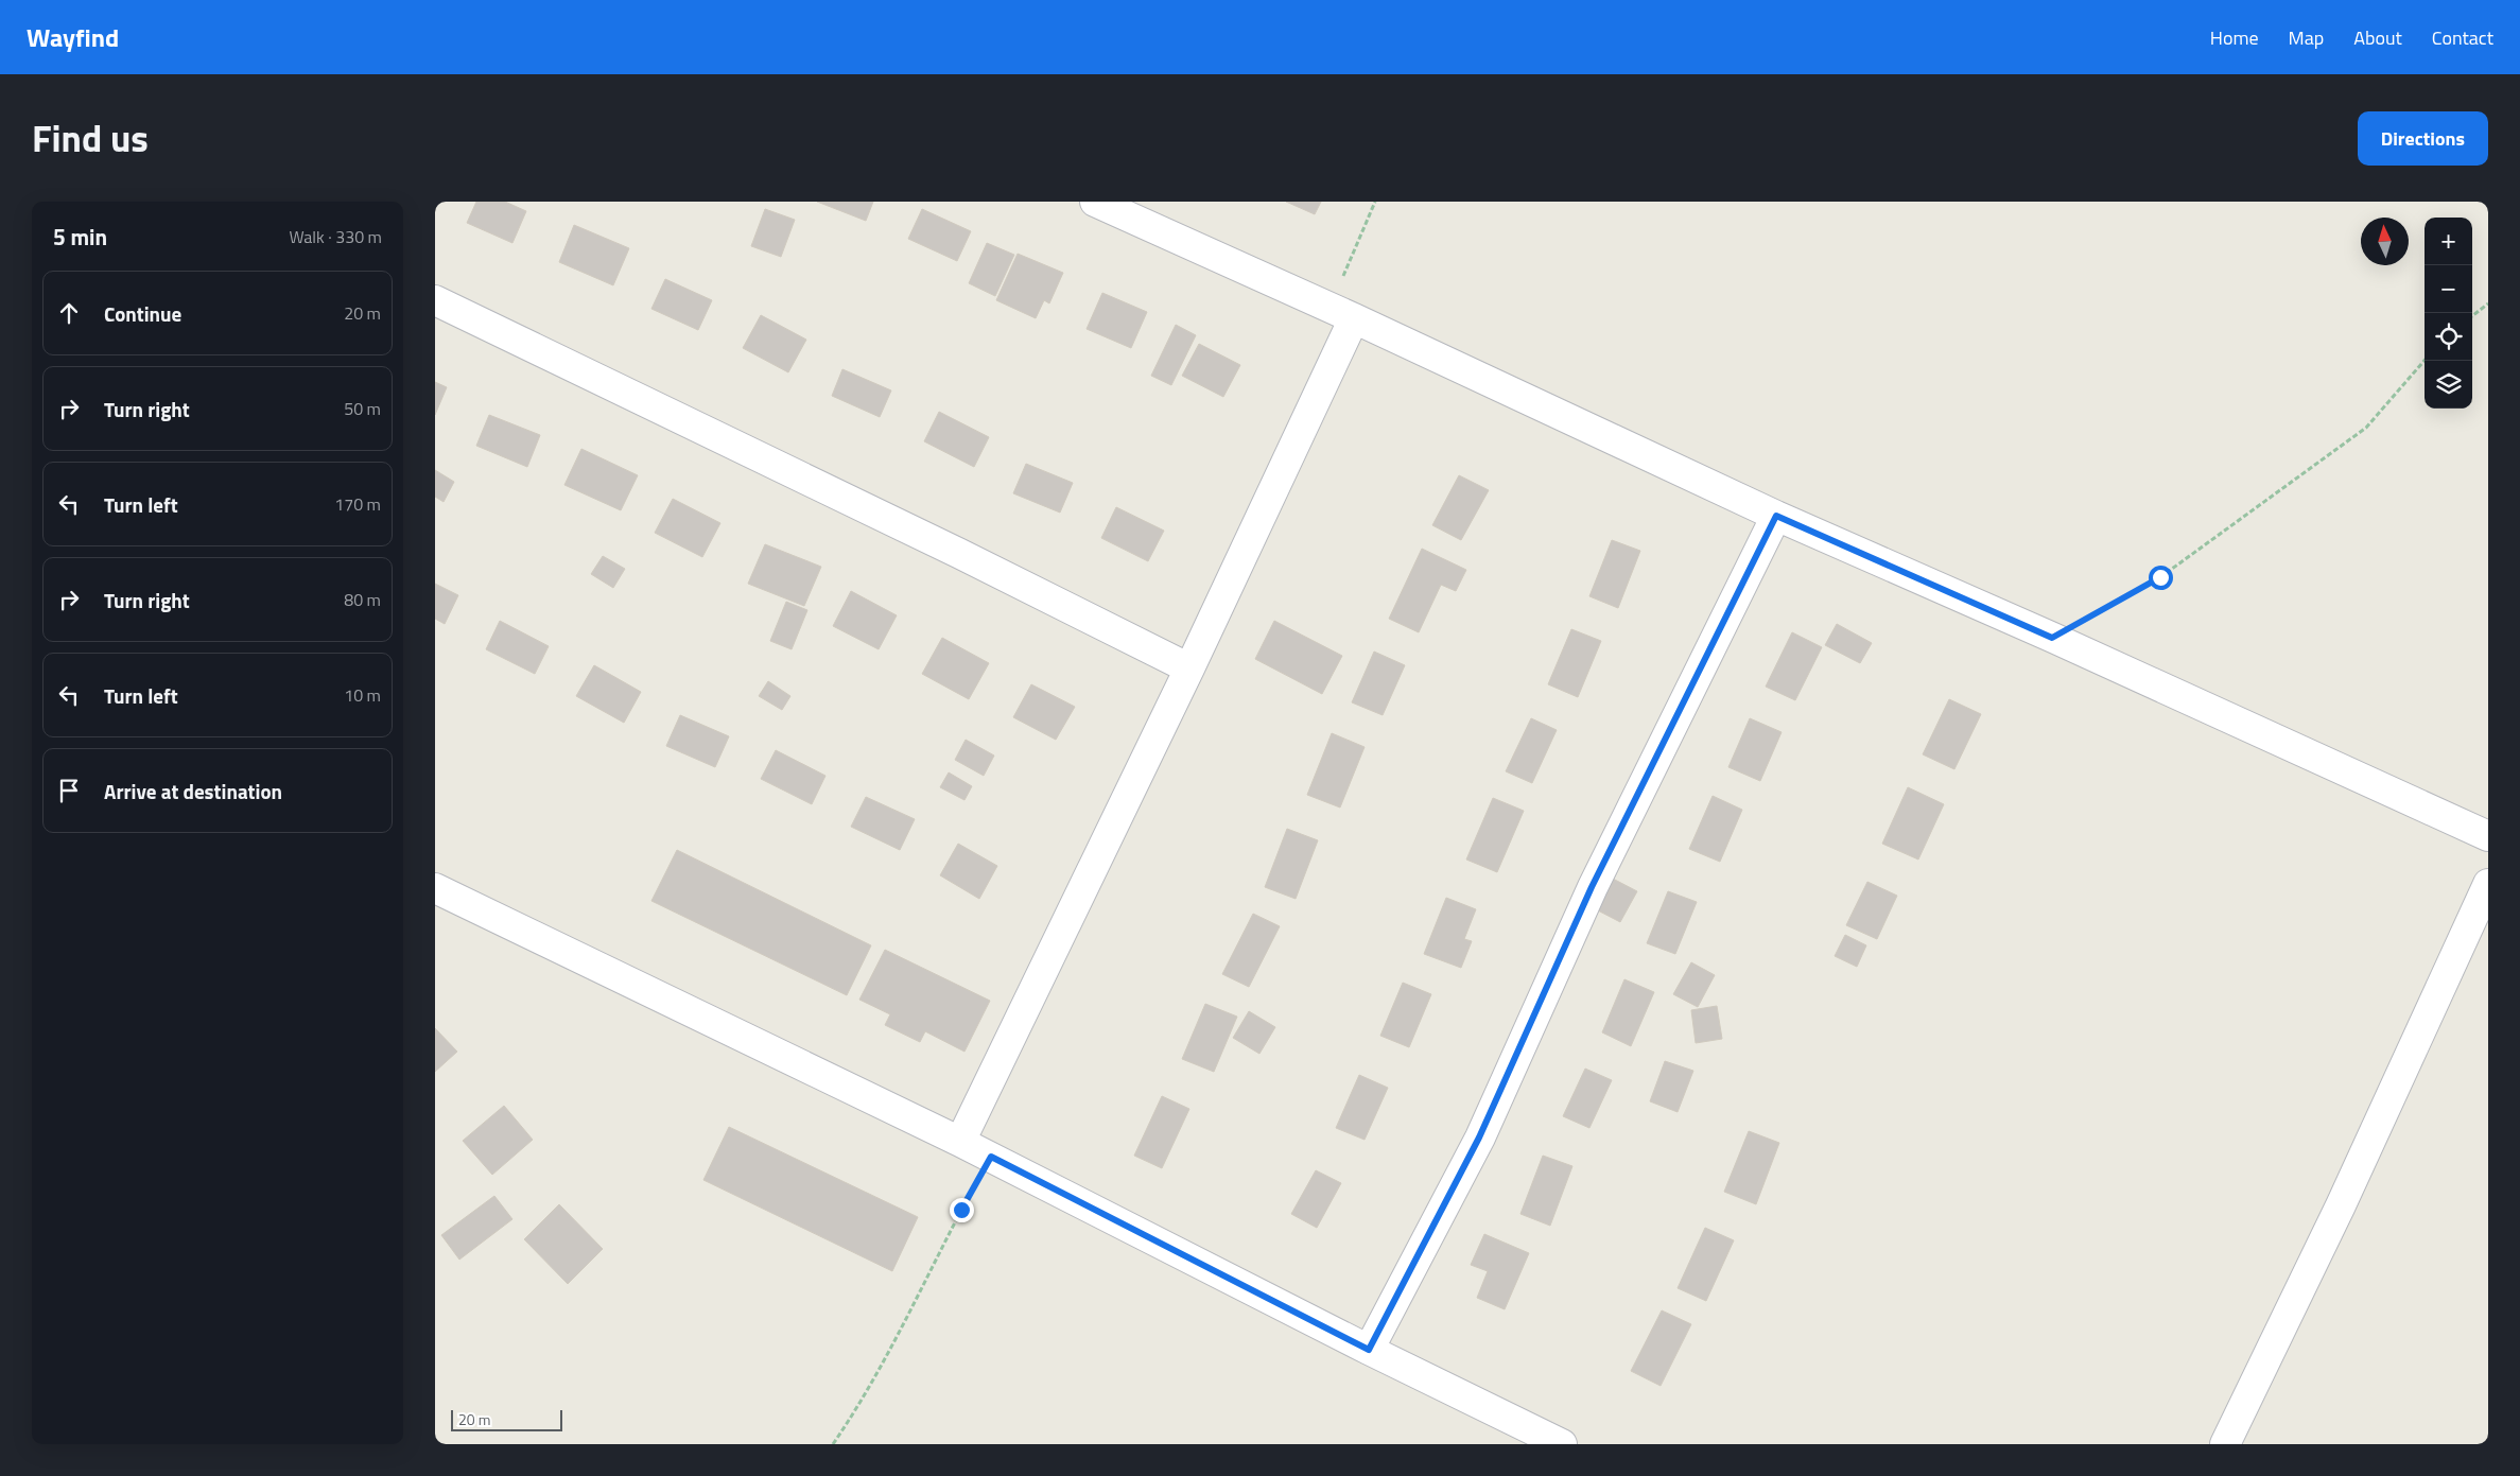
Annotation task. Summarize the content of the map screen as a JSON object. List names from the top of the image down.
{
  "scale_bar": "20 m",
  "north": "top",
  "page": {
    "header": "Wayfind",
    "nav": [
      "Home",
      "Map",
      "About",
      "Contact"
    ],
    "title": "Find us",
    "buttons": "Directions",
    "heading": ["5 min", "Walk · 330 m"],
    "map_buttons": ["+", "−"],
    "list": [
      ["Continue", "20 m"],
      ["Turn right", "50 m"],
      ["Turn left", "170 m"],
      ["Turn right", "80 m"],
      ["Turn left", "10 m"],
      "Arrive at destination"
    ],
    "scale": "20 m"
  }
}
